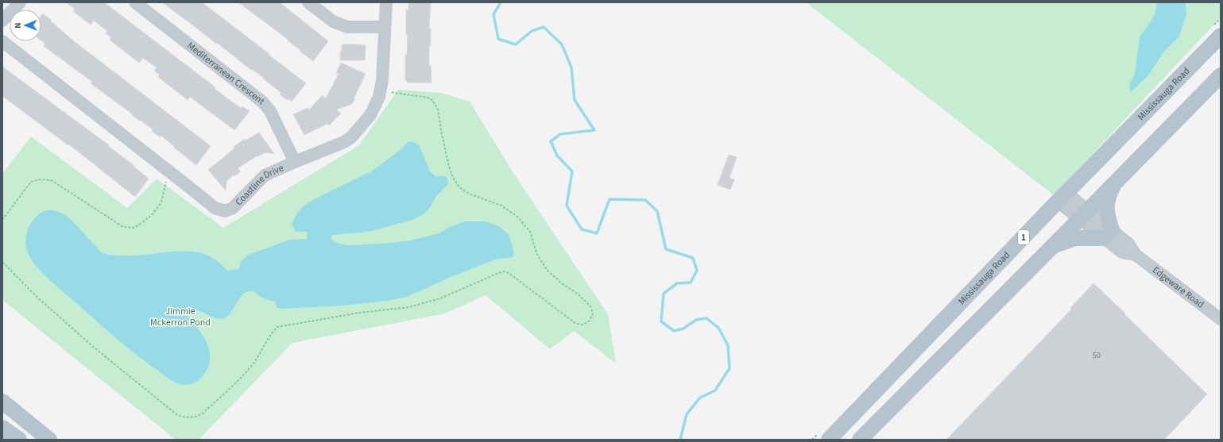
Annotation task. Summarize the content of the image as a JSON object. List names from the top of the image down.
{
  "streets": {
    "main road": ["Mississauga Road", "1"],
    "street": ["Mediterranean Crescent", "Coastline Drive", "Edgeware Road"]
  },
  "crossings": [
    ["Mediterranean Crescent", "Coastline Drive"],
    ["Mississauga Road", "Edgeware Road"]
  ],
  "parks": ["Jimmie Mckerron Pond"],
  "house_numbers": ["50"],
  "north": "left"
}
